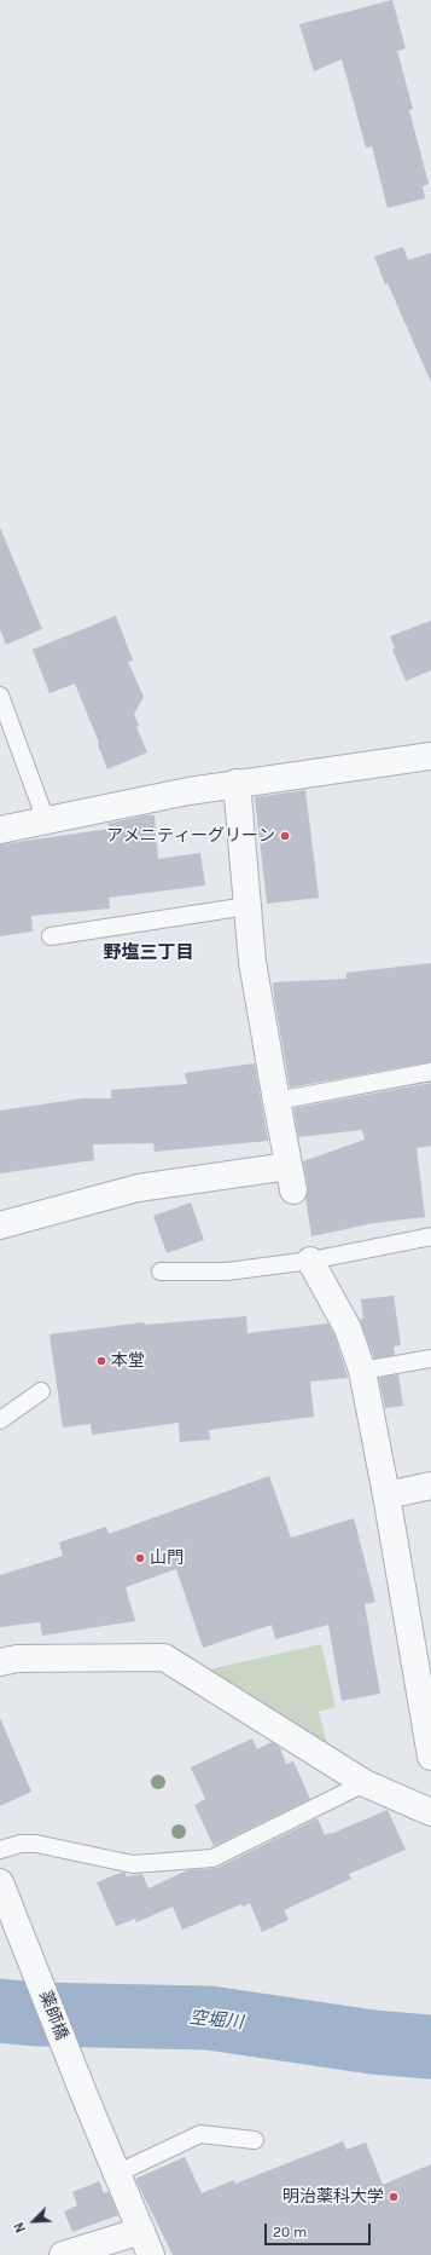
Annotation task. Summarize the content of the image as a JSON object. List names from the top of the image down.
{
  "streets": {
    "street": ["薬師橋"]
  },
  "districts": ["野塩三丁目"],
  "water": ["空堀川"],
  "places": [
    "アメニティーグリーン",
    "本堂",
    "山門",
    "明治薬科大学"
  ],
  "scale_bar": "20 m",
  "north": "bottom left"
}
